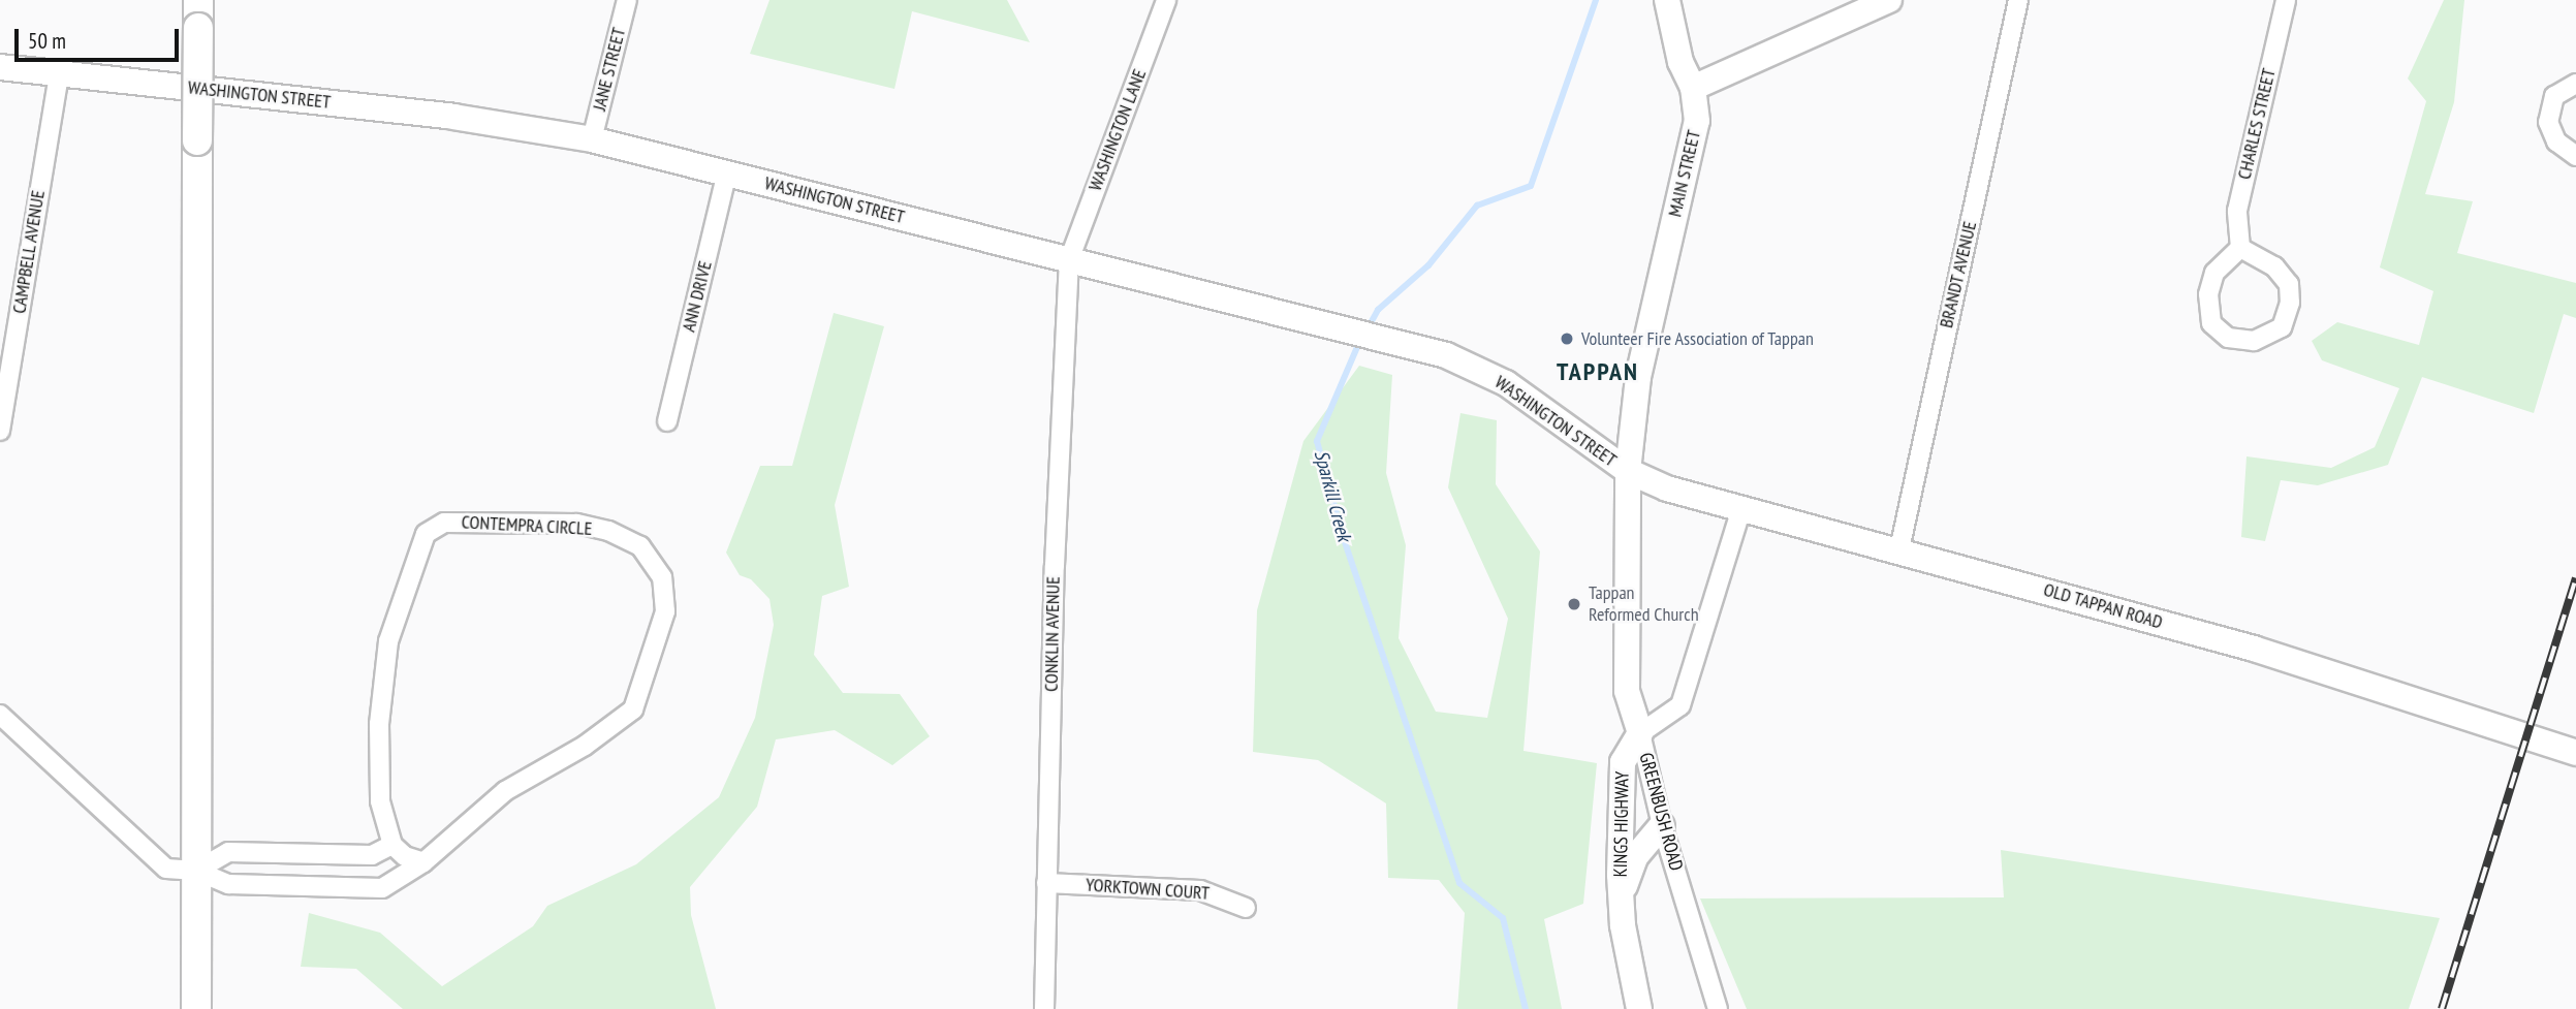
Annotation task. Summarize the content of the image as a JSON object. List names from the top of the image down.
{
  "streets": {
    "main road": [
      "WASHINGTON STREET",
      "MAIN STREET",
      "OLD TAPPAN ROAD",
      "KINGS HIGHWAY"
    ],
    "street": [
      "JANE STREET",
      "CHARLES STREET",
      "WASHINGTON LANE",
      "CAMPBELL AVENUE",
      "BRANDT AVENUE",
      "ANN DRIVE",
      "CONTEMPRA CIRCLE",
      "CONKLIN AVENUE",
      "GREENBUSH ROAD",
      "YORKTOWN COURT"
    ]
  },
  "crossings": [
    ["JANE STREET", "WASHINGTON STREET"],
    ["WASHINGTON STREET", "WASHINGTON LANE"],
    ["WASHINGTON STREET", "MAIN STREET"],
    ["WASHINGTON STREET", "CAMPBELL AVENUE"],
    ["WASHINGTON STREET", "ANN DRIVE"],
    ["WASHINGTON STREET", "OLD TAPPAN ROAD"],
    ["WASHINGTON STREET", "CONKLIN AVENUE"],
    ["WASHINGTON LANE", "CONKLIN AVENUE"],
    ["MAIN STREET", "OLD TAPPAN ROAD"],
    ["BRANDT AVENUE", "OLD TAPPAN ROAD"],
    ["OLD TAPPAN ROAD", "GREENBUSH ROAD"],
    ["CONKLIN AVENUE", "YORKTOWN COURT"],
    ["GREENBUSH ROAD", "KINGS HIGHWAY"]
  ],
  "districts": ["TAPPAN"],
  "water": ["Sparkill Creek"],
  "places": ["Volunteer Fire Association of Tappan", "Tappan Reformed Church"],
  "scale_bar": "50 m"
}
